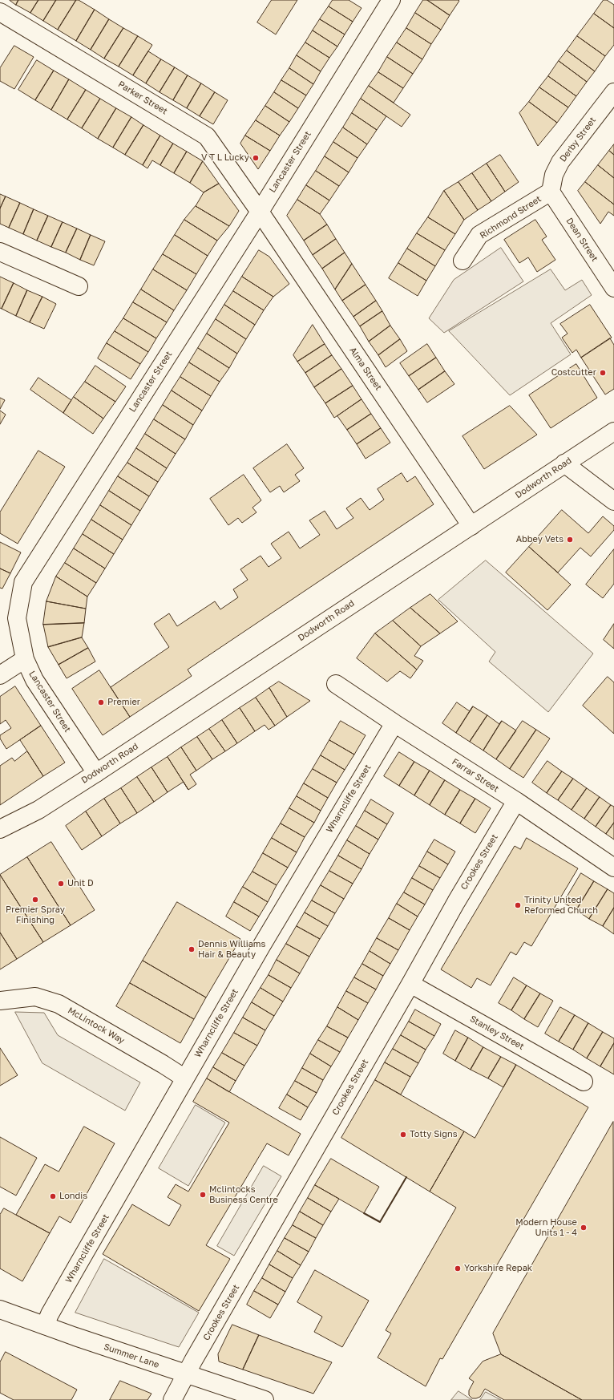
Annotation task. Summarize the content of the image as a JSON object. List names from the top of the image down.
{
  "streets": {
    "main road": [
      "Parker Street",
      "Derby Street",
      "Lancaster Street",
      "Richmond Street",
      "Dean Street",
      "Alma Street",
      "Dodworth Road",
      "Farrar Street",
      "Wharncliffe Street",
      "Crookes Street",
      "McLintock Way",
      "Stanley Street",
      "Summer Lane"
    ]
  },
  "crossings": [
    ["Parker Street", "Lancaster Street"],
    ["Parker Street", "Alma Street"],
    ["Derby Street", "Richmond Street"],
    ["Derby Street", "Dean Street"],
    ["Lancaster Street", "Alma Street"],
    ["Lancaster Street", "Dodworth Road"],
    ["Richmond Street", "Dean Street"],
    ["Alma Street", "Dodworth Road"],
    ["Farrar Street", "Wharncliffe Street"],
    ["Farrar Street", "Crookes Street"],
    ["Wharncliffe Street", "McLintock Way"],
    ["Wharncliffe Street", "Summer Lane"],
    ["Crookes Street", "Stanley Street"],
    ["Crookes Street", "Summer Lane"]
  ],
  "places": [
    "V T L Lucky",
    "Costcutter",
    "Abbey Vets",
    "Premier",
    "Unit D",
    "Premier Spray Finishing",
    "Trinity United Reformed Church",
    "Dennis Williams Hair & Beauty",
    "Totty Signs",
    "Mclintocks Business Centre",
    "Londis",
    "Modern House Units 1 - 4",
    "Yorkshire Repak"
  ]
}
